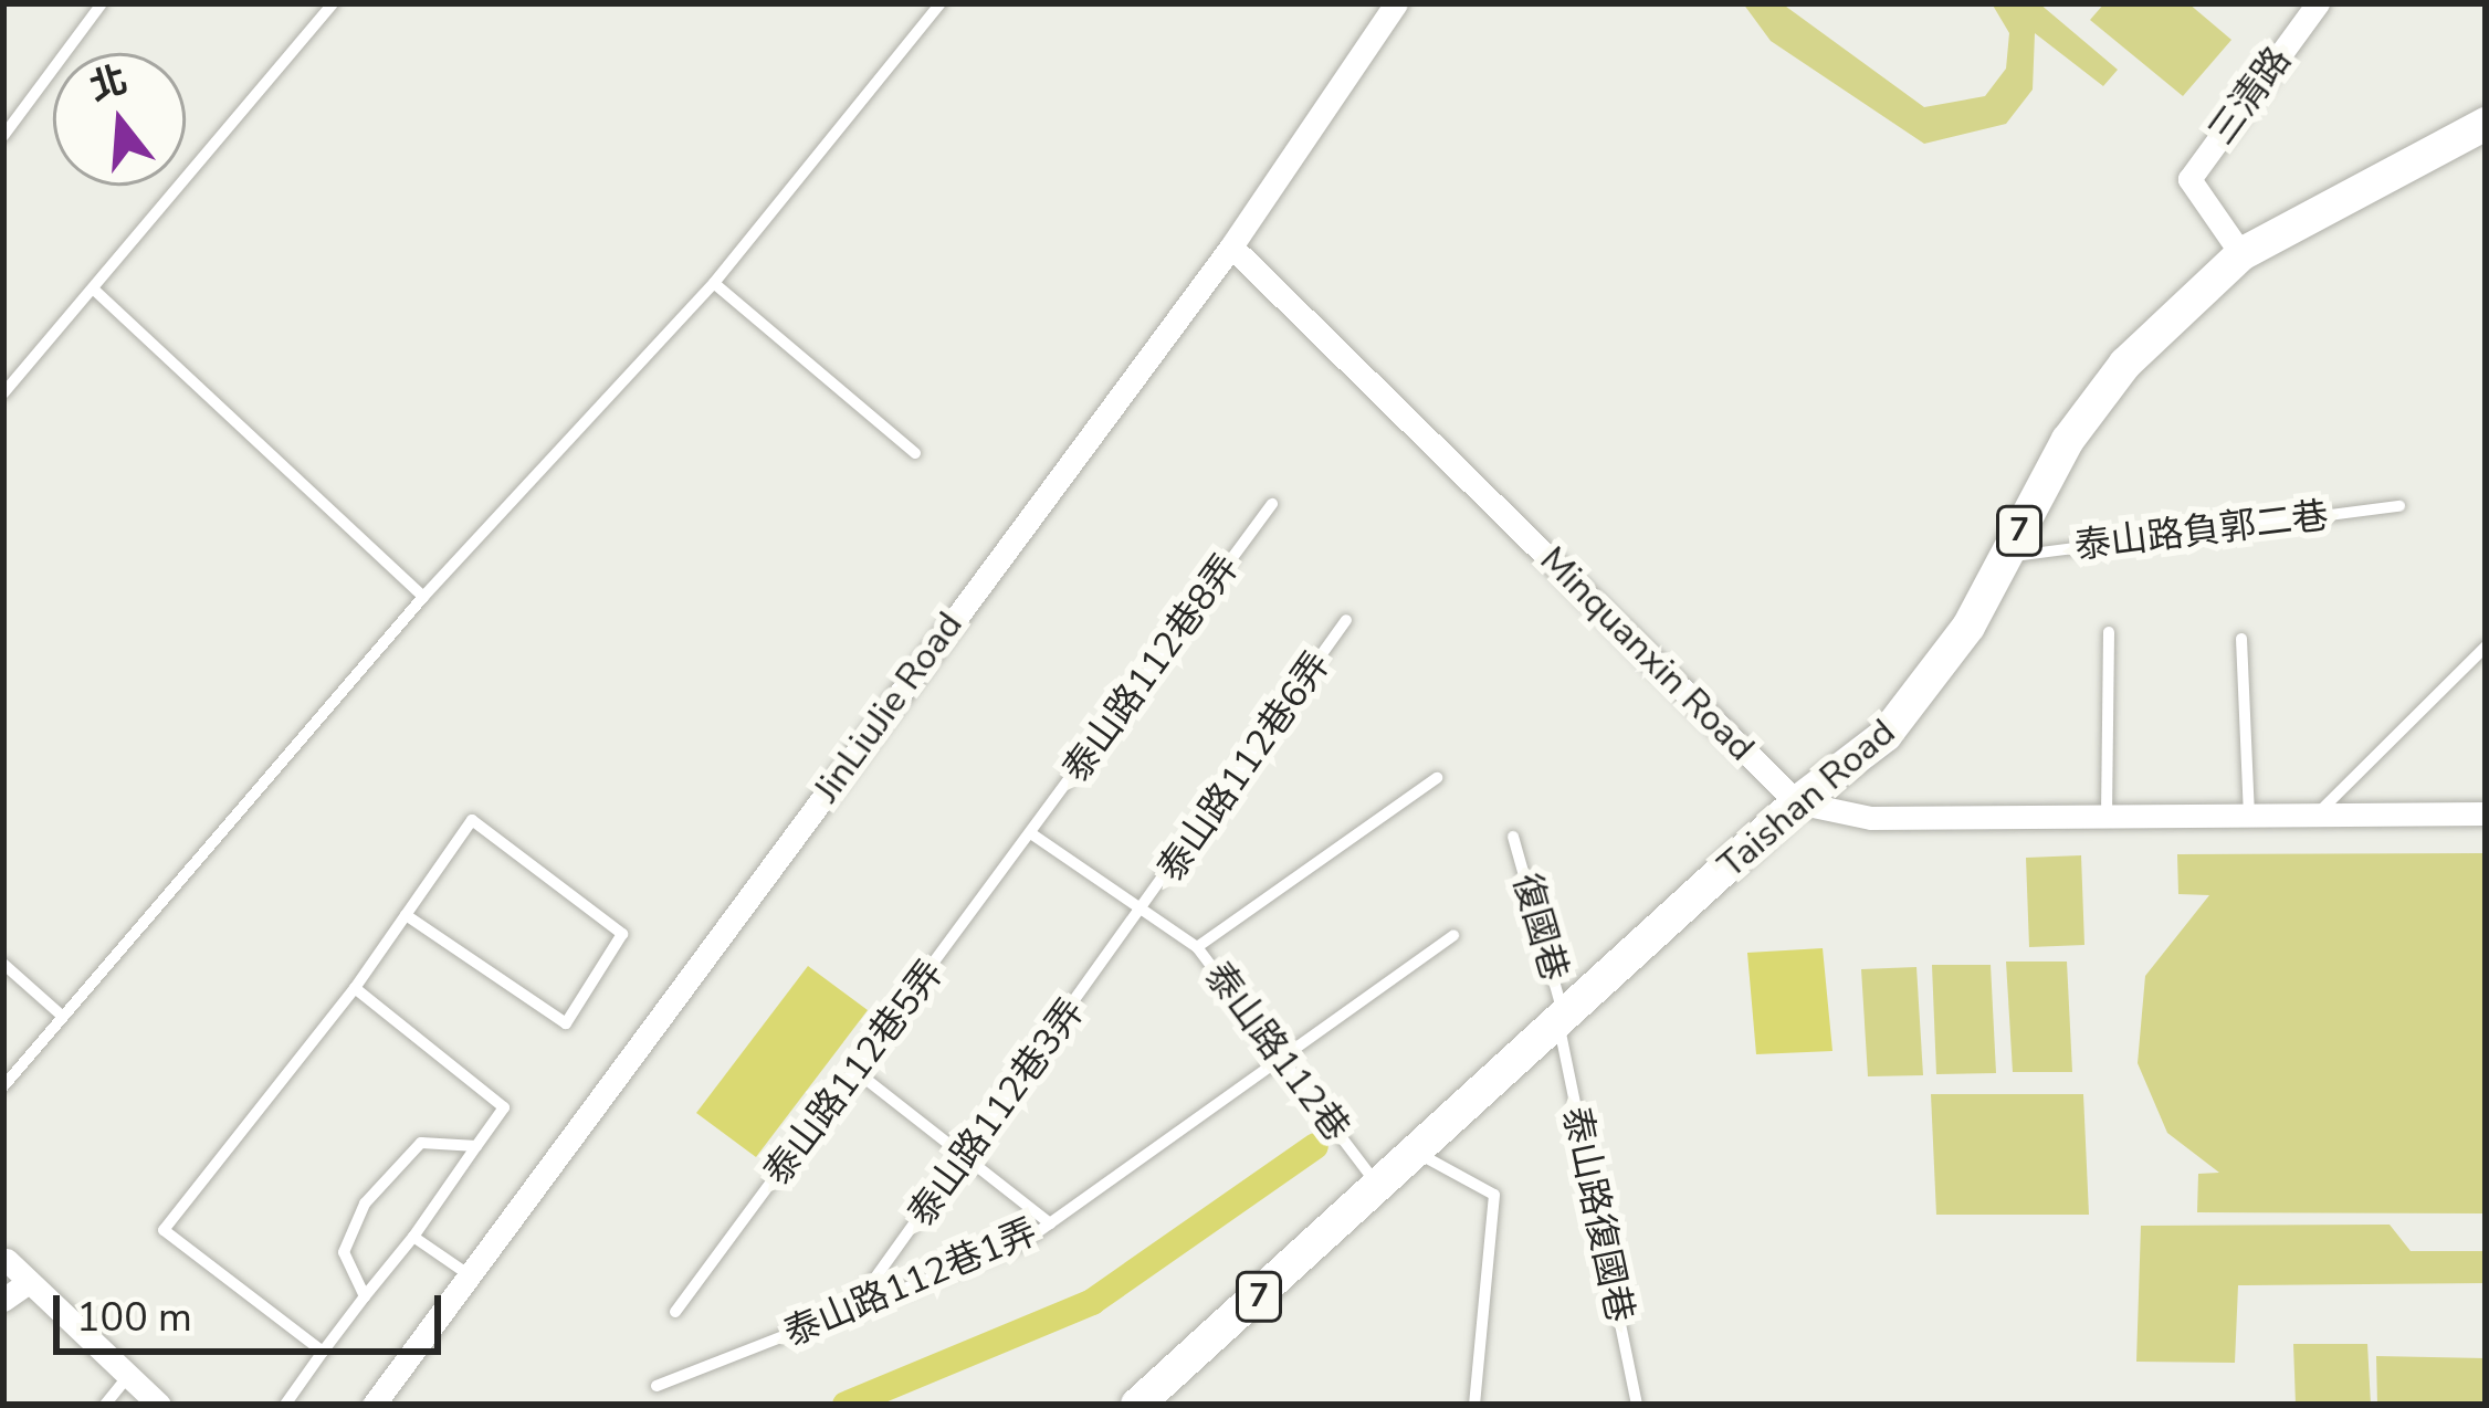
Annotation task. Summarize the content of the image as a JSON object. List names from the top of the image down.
{
  "streets": {
    "main road": ["7", "Taishan Road"],
    "street": ["三清路", "Minquanxin Road", "JinLiuJie Road"],
    "lane": [
      "泰山路負郭二巷",
      "泰山路112巷8弄",
      "泰山路112巷6弄",
      "復國巷",
      "泰山路112巷",
      "泰山路112巷5弄",
      "泰山路112巷3弄",
      "泰山路復國巷",
      "泰山路112巷1弄"
    ]
  },
  "crossings": [
    ["三清路", "Taishan Road"],
    ["泰山路負郭二巷", "Taishan Road"],
    ["Minquanxin Road", "JinLiuJie Road"],
    ["Minquanxin Road", "Taishan Road"],
    ["泰山路112巷8弄", "泰山路112巷"],
    ["泰山路112巷8弄", "泰山路112巷5弄"],
    ["泰山路112巷6弄", "泰山路112巷"],
    ["泰山路112巷6弄", "泰山路112巷3弄"],
    ["Taishan Road", "復國巷"],
    ["Taishan Road", "泰山路112巷"],
    ["Taishan Road", "泰山路復國巷"],
    ["復國巷", "泰山路復國巷"],
    ["泰山路112巷", "泰山路112巷5弄"],
    ["泰山路112巷", "泰山路112巷3弄"],
    ["泰山路112巷", "泰山路112巷1弄"],
    ["泰山路112巷3弄", "泰山路112巷1弄"]
  ],
  "scale_bar": "100 m",
  "north": "top"
}
